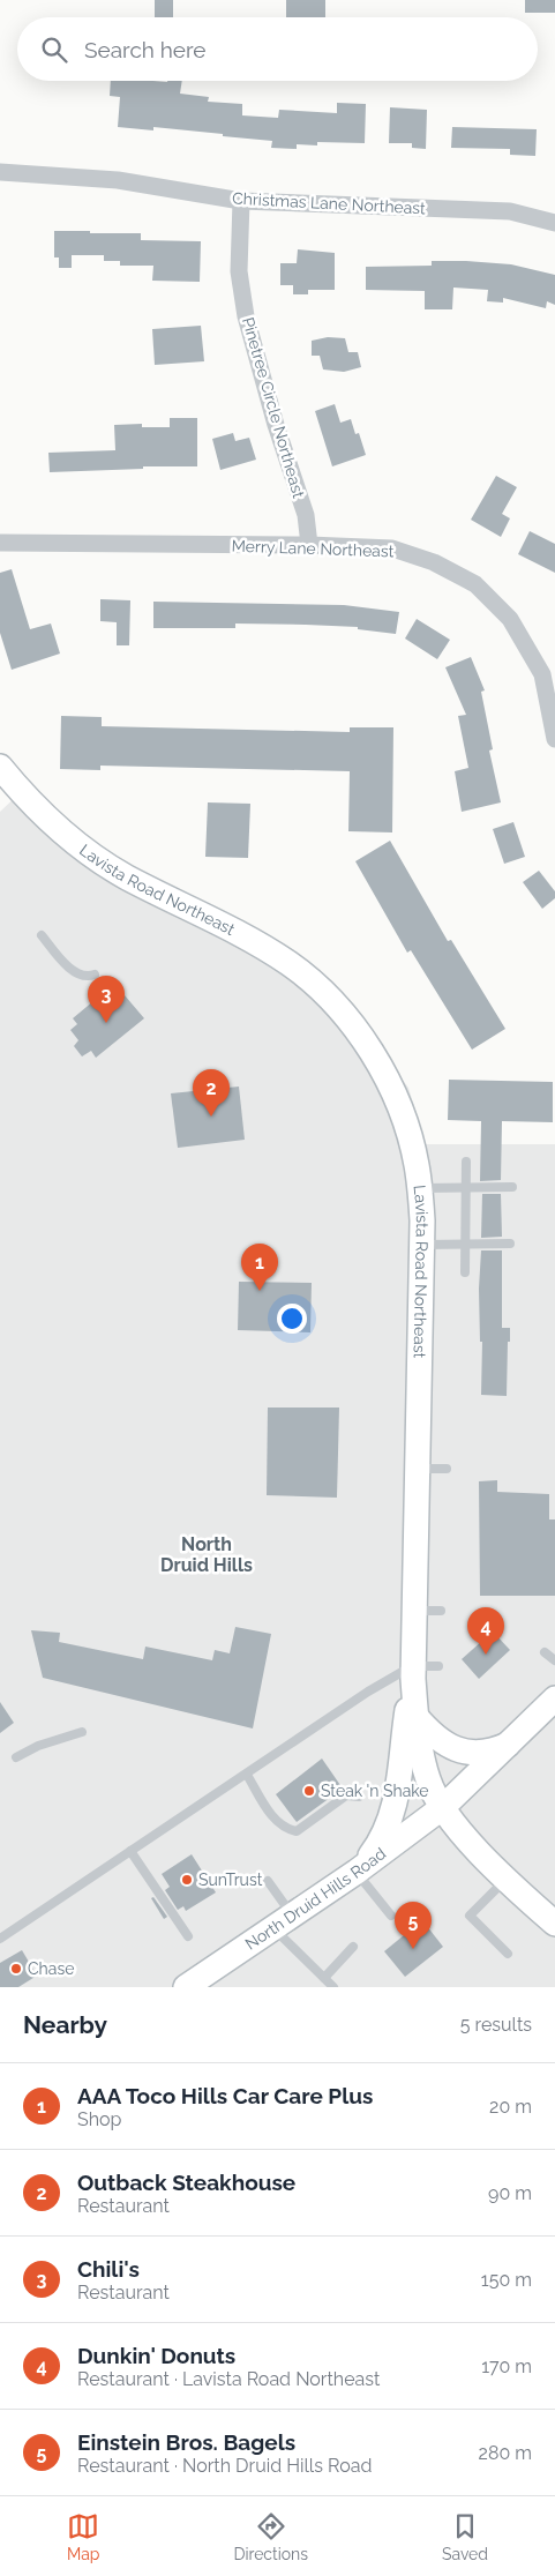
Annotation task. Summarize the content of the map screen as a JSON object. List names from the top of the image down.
{
  "streets": {
    "main road": ["Lavista Road Northeast", "North Druid Hills Road"],
    "street": ["Christmas Lane Northeast", "Pinetree Circle Northeast", "Merry Lane Northeast"]
  },
  "crossings": [
    ["Christmas Lane Northeast", "Pinetree Circle Northeast"],
    ["Pinetree Circle Northeast", "Merry Lane Northeast"],
    ["Lavista Road Northeast", "North Druid Hills Road"]
  ],
  "districts": ["North Druid Hills"],
  "places": ["Steak 'n Shake", "SunTrust", "Chase"],
  "page": {
    "search": "Search here",
    "pins": [
      "3",
      "2",
      "1",
      "4",
      "5"
    ],
    "heading": ["Nearby", "5 results"],
    "list": [
      {
        "mark": "1",
        "name": "AAA Toco Hills Car Care Plus",
        "note": "Shop",
        "value": "20 m"
      },
      {
        "mark": "2",
        "name": "Outback Steakhouse",
        "note": "Restaurant",
        "value": "90 m"
      },
      {
        "mark": "3",
        "name": "Chili's",
        "note": "Restaurant",
        "value": "150 m"
      },
      {
        "mark": "4",
        "name": "Dunkin' Donuts",
        "note": "Restaurant · Lavista Road Northeast",
        "value": "170 m"
      },
      {
        "mark": "5",
        "name": "Einstein Bros. Bagels",
        "note": "Restaurant · North Druid Hills Road",
        "value": "280 m"
      }
    ],
    "nav": ["Map", "Directions", "Saved"]
  }
}
